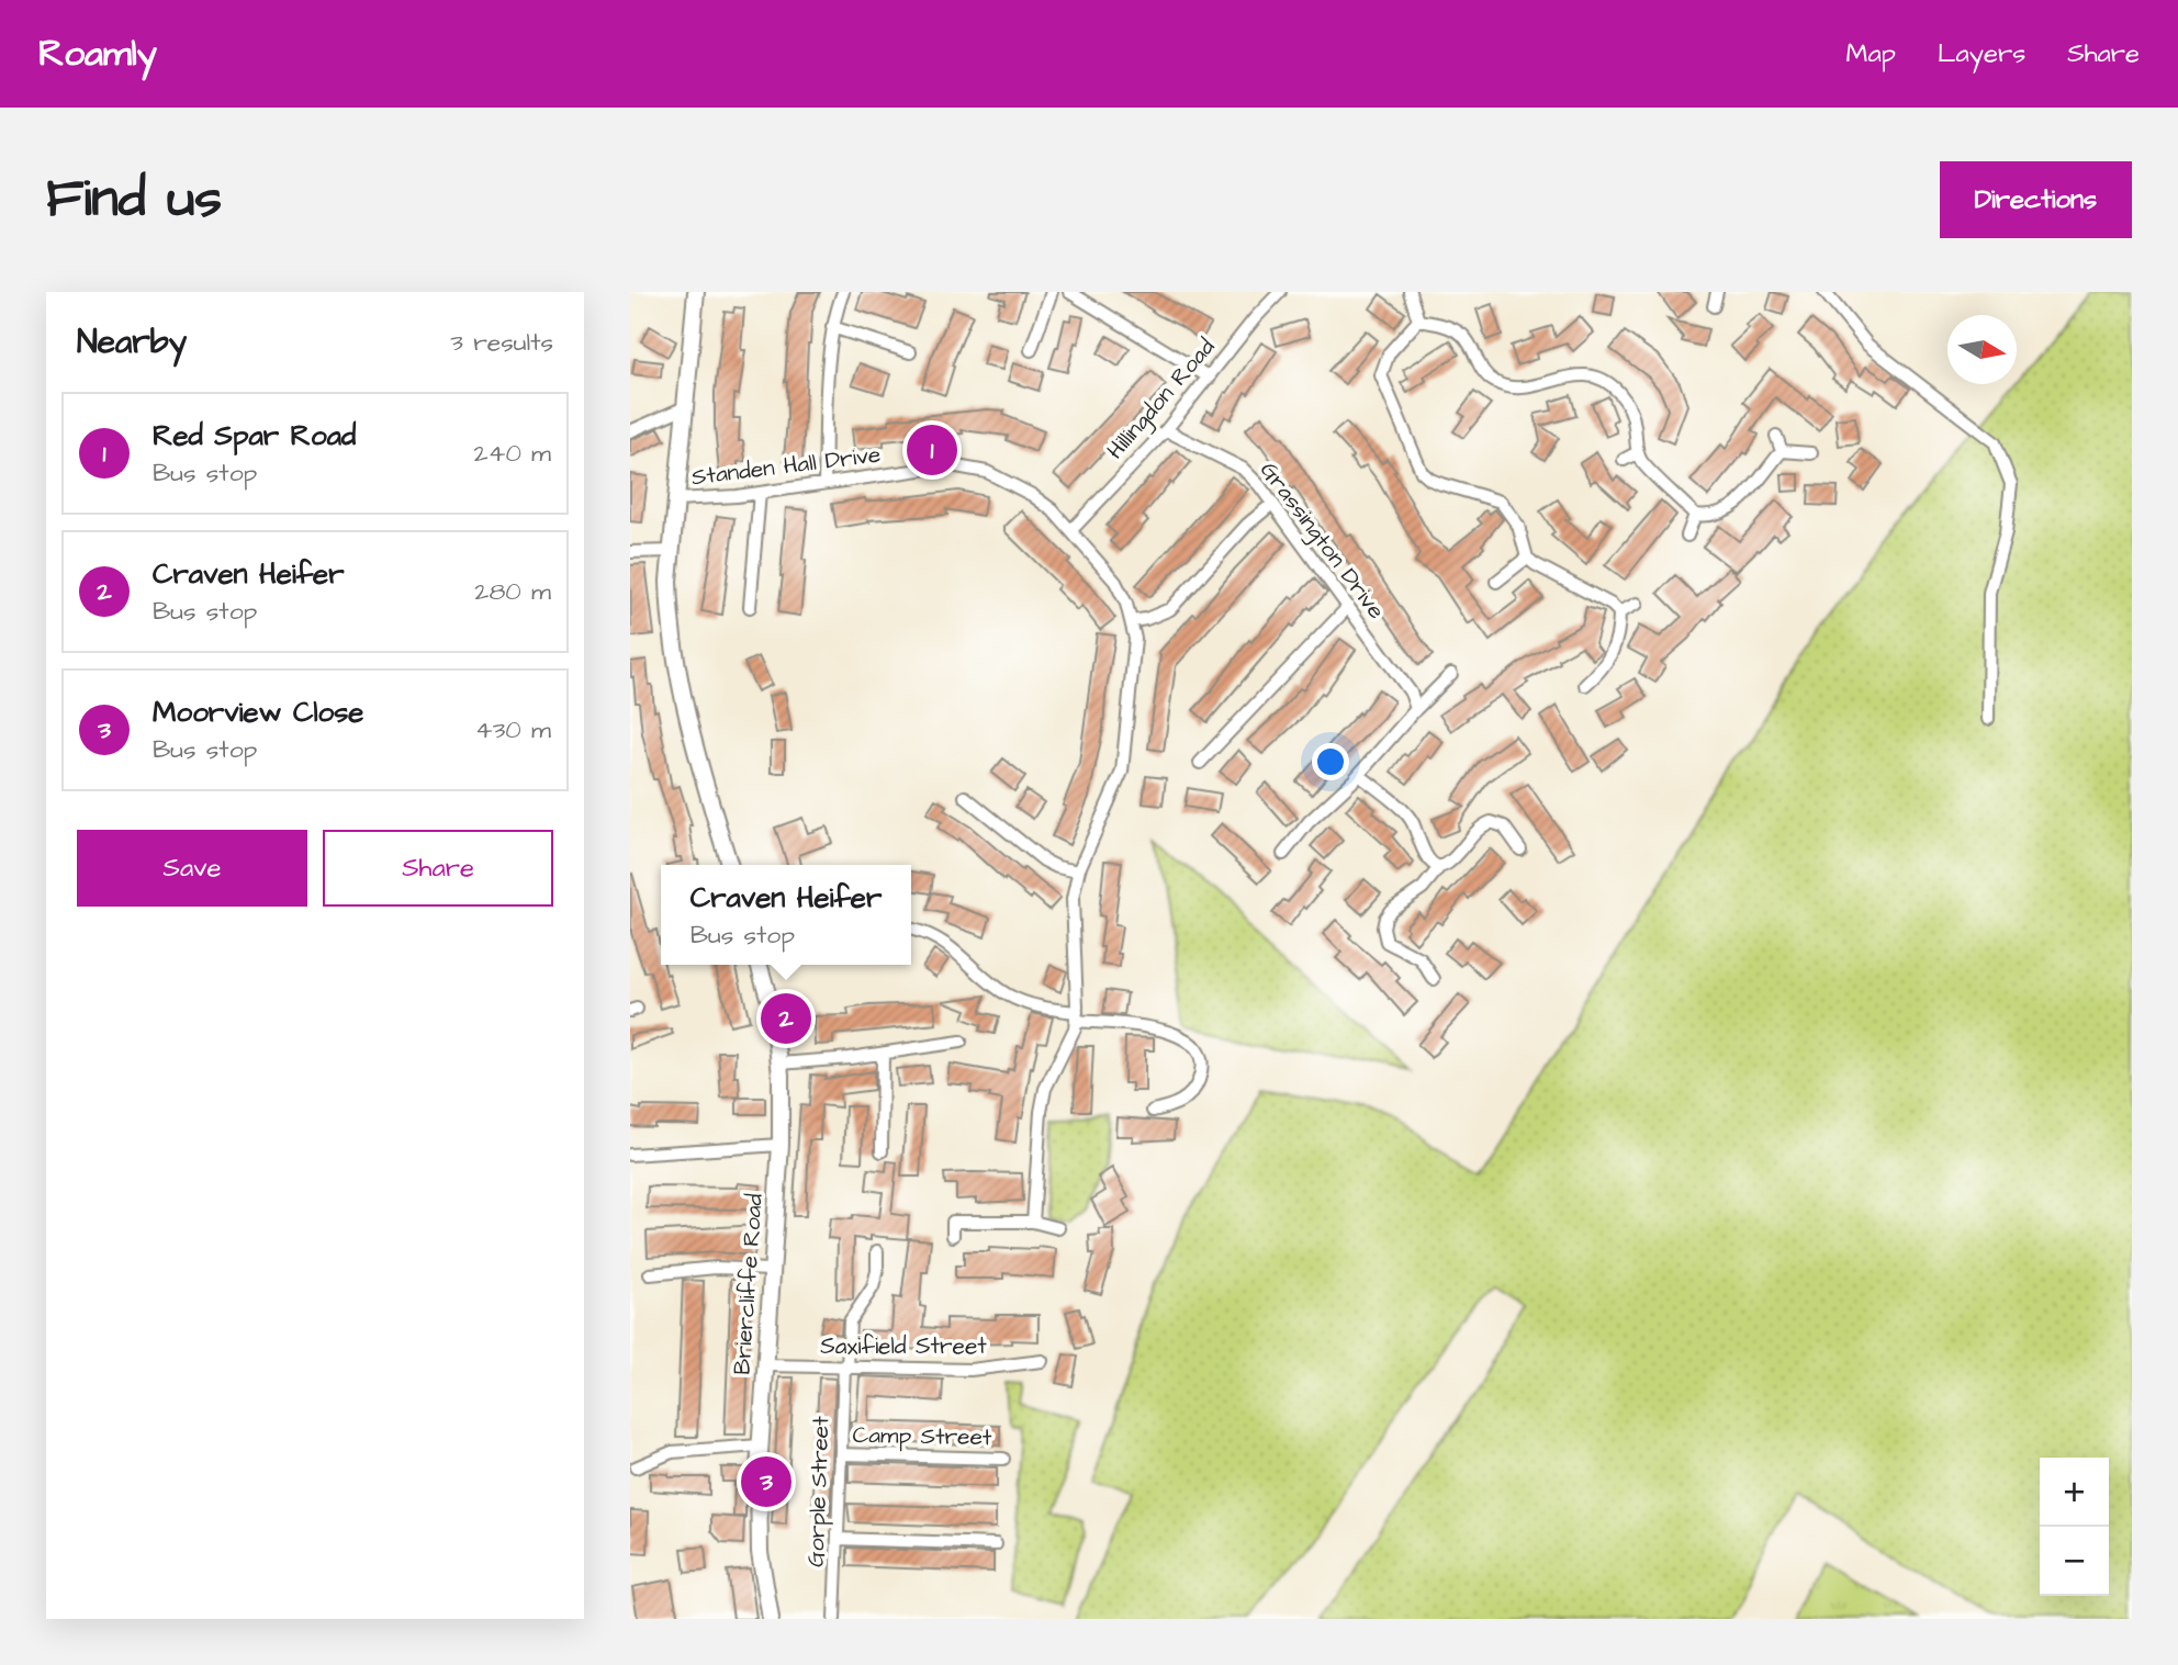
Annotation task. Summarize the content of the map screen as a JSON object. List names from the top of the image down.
{
  "streets": {
    "street": [
      "Hillingdon Road",
      "Standen Hall Drive",
      "Grassington Drive",
      "Briercliffe Road",
      "Saxifield Street",
      "Camp Street",
      "Gorple Street"
    ]
  },
  "crossings": [
    ["Hillingdon Road", "Standen Hall Drive"],
    ["Hillingdon Road", "Grassington Drive"],
    ["Briercliffe Road", "Saxifield Street"],
    ["Saxifield Street", "Gorple Street"],
    ["Camp Street", "Gorple Street"]
  ],
  "north": "right",
  "page": {
    "header": "Roamly",
    "nav": ["Map", "Layers", "Share"],
    "buttons": [
      "Directions",
      ["Save", "Share"]
    ],
    "title": "Find us",
    "heading": ["Nearby", "3 results"],
    "list": [
      {
        "mark": "1",
        "name": "Red Spar Road",
        "note": "Bus stop",
        "value": "240 m"
      },
      {
        "mark": "2",
        "name": "Craven Heifer",
        "note": "Bus stop",
        "value": "280 m"
      },
      {
        "mark": "3",
        "name": "Moorview Close",
        "note": "Bus stop",
        "value": "430 m"
      }
    ],
    "pins": ["1", "2", "3"],
    "popup": ["Craven Heifer", "Bus stop"],
    "map_buttons": ["+", "−"]
  }
}
